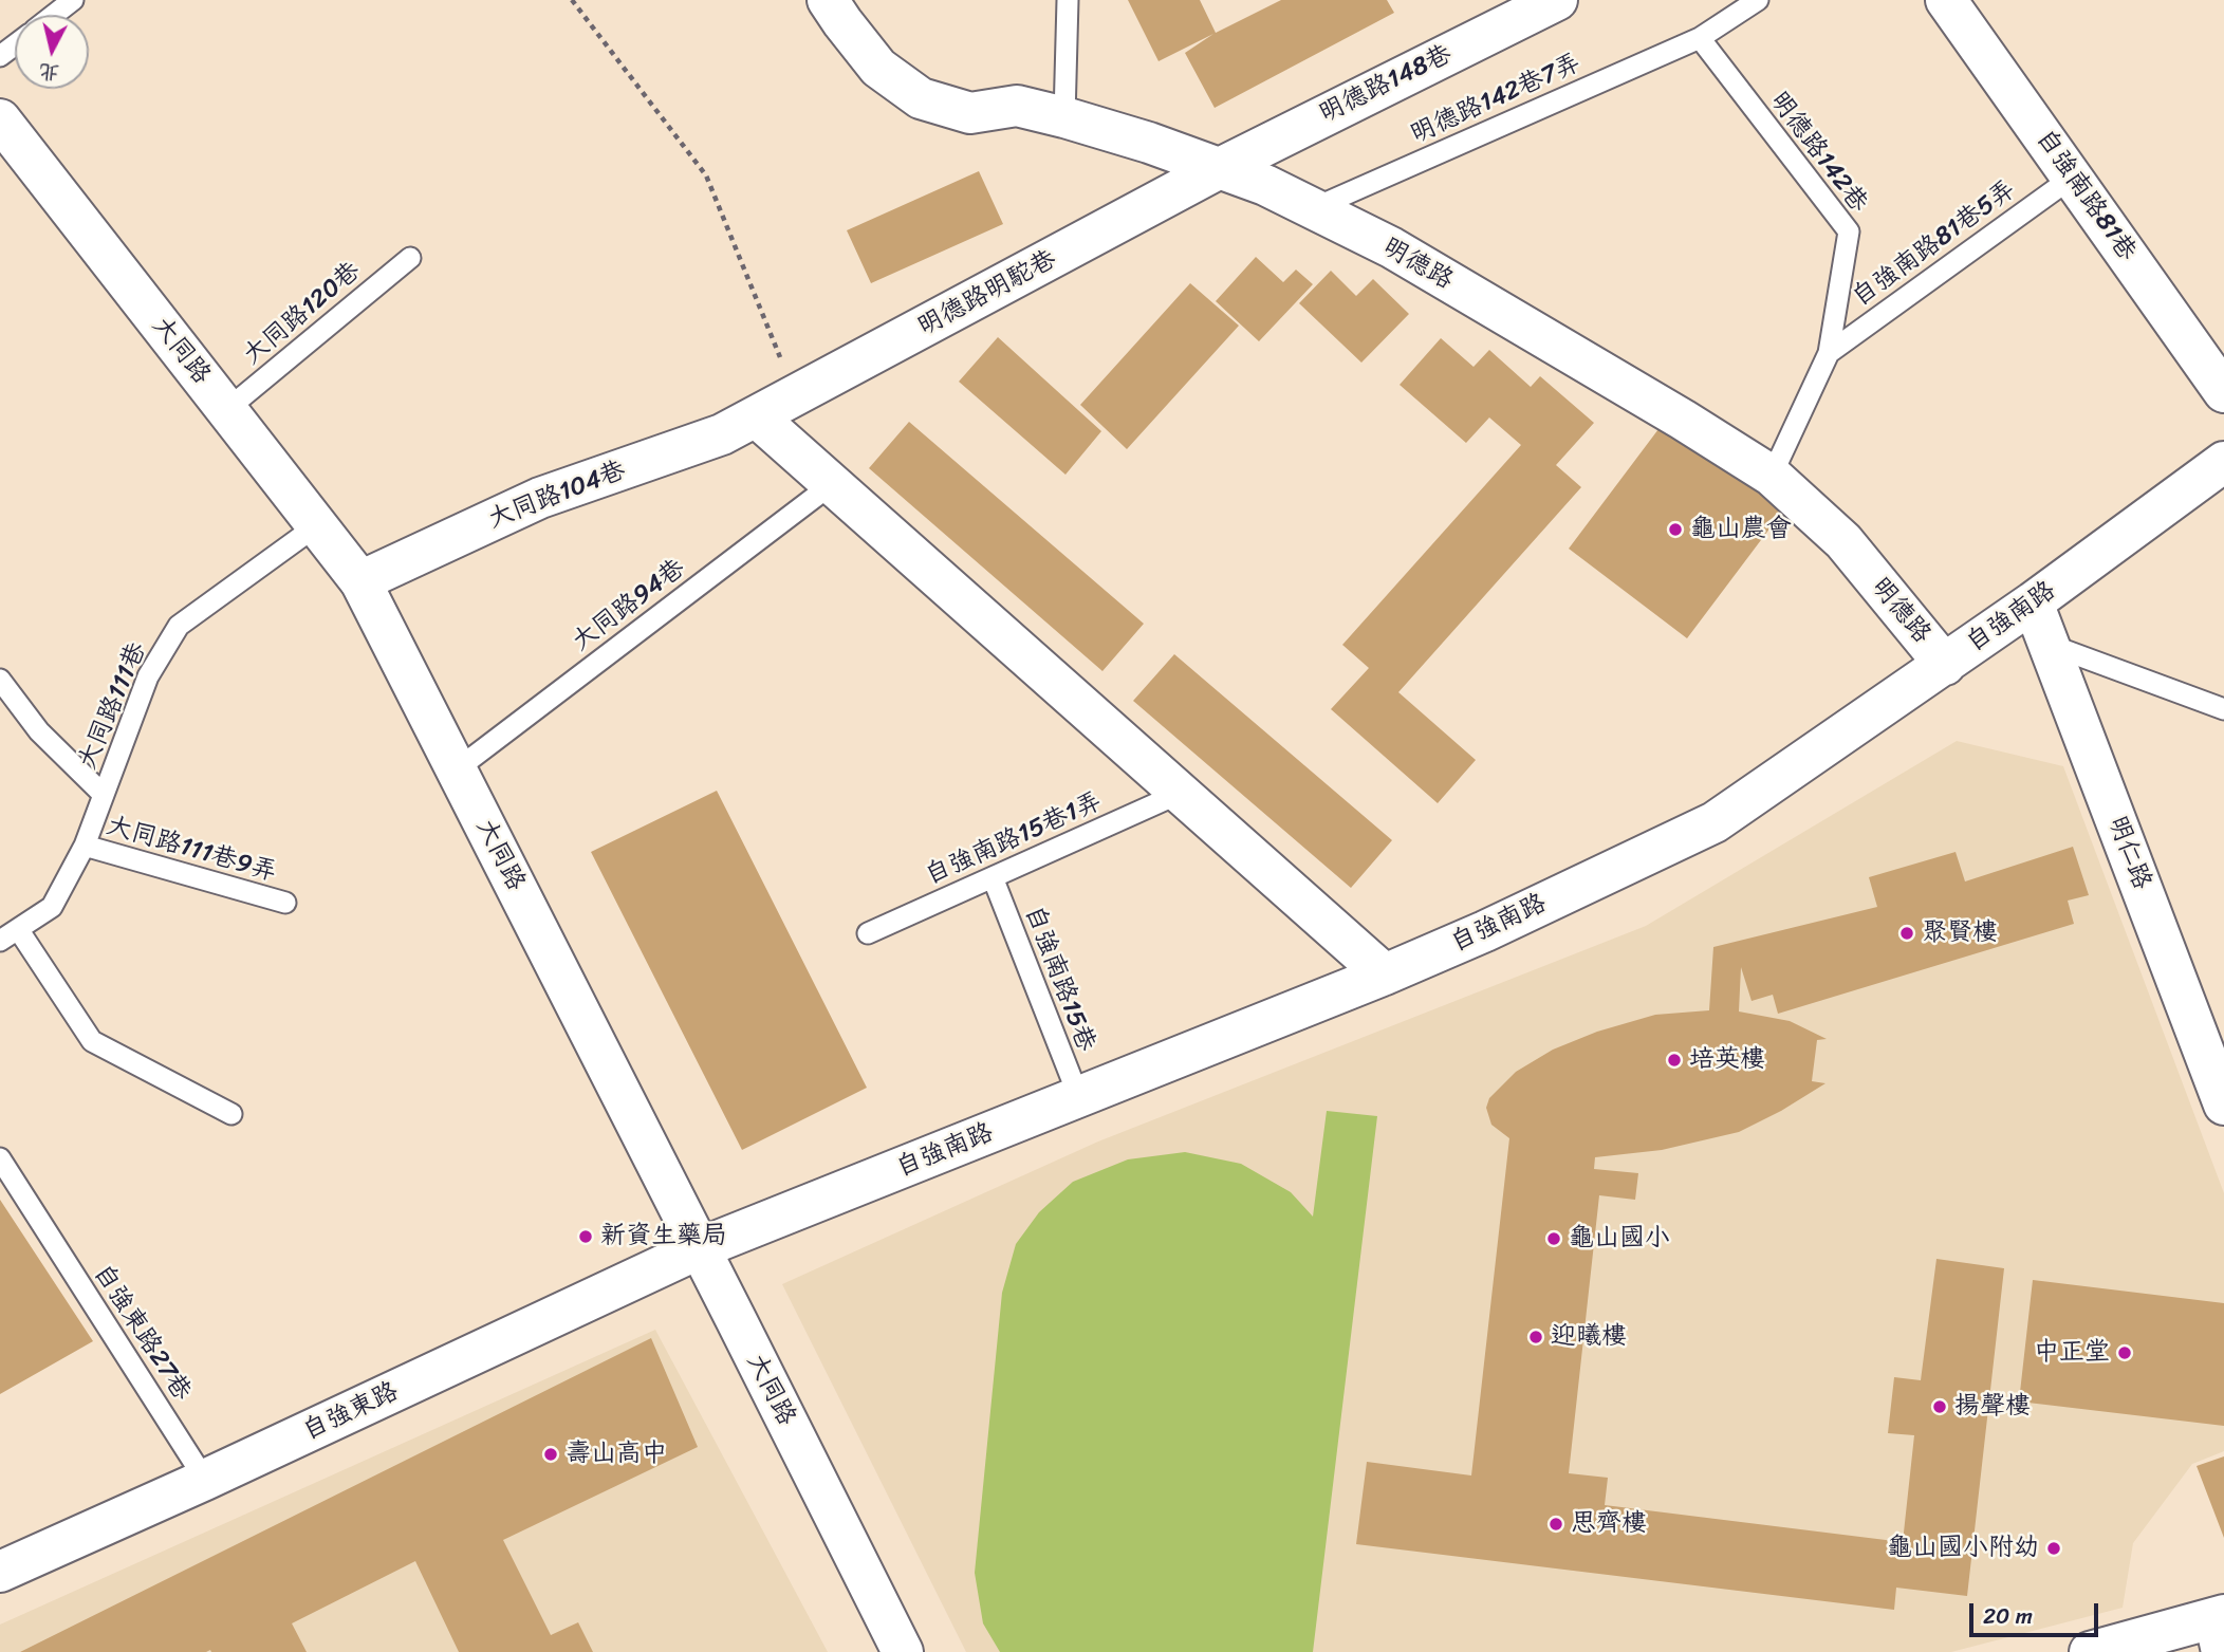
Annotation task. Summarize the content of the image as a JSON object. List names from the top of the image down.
{
  "streets": {
    "street": [
      "明德路148巷",
      "自強南路81巷",
      "明德路",
      "明德路明駝巷",
      "大同路",
      "大同路104巷",
      "自強南路",
      "明仁路",
      "自強東路"
    ],
    "lane": [
      "明德路142巷7弄",
      "明德路142巷",
      "自強南路81巷5弄",
      "大同路120巷",
      "大同路94巷",
      "大同路111巷",
      "自強南路15巷1弄",
      "大同路111巷9弄",
      "自強南路15巷",
      "自強東路27巷"
    ]
  },
  "crossings": [
    ["明德路148巷", "明德路"],
    ["明德路148巷", "明德路明駝巷"],
    ["明德路142巷7弄", "明德路142巷"],
    ["明德路142巷7弄", "明德路"],
    ["明德路142巷", "自強南路81巷5弄"],
    ["明德路142巷", "明德路"],
    ["自強南路81巷", "自強南路81巷5弄"],
    ["明德路", "明德路明駝巷"],
    ["明德路", "自強南路"],
    ["明德路明駝巷", "大同路104巷"],
    ["大同路120巷", "大同路"],
    ["大同路", "大同路104巷"],
    ["大同路", "大同路94巷"],
    ["大同路", "自強南路"],
    ["大同路", "大同路111巷"],
    ["大同路", "自強東路"],
    ["自強南路", "明仁路"],
    ["自強南路", "自強南路15巷"],
    ["自強南路", "自強東路"],
    ["大同路111巷", "大同路111巷9弄"],
    ["自強南路15巷1弄", "自強南路15巷"],
    ["自強東路27巷", "自強東路"]
  ],
  "places": [
    "龜山農會",
    "聚賢樓",
    "培英樓",
    "新資生藥局",
    "龜山國小",
    "迎曦樓",
    "中正堂",
    "揚聲樓",
    "壽山高中",
    "思齊樓",
    "龜山國小附幼"
  ],
  "scale_bar": "20 m",
  "north": "bottom"
}
